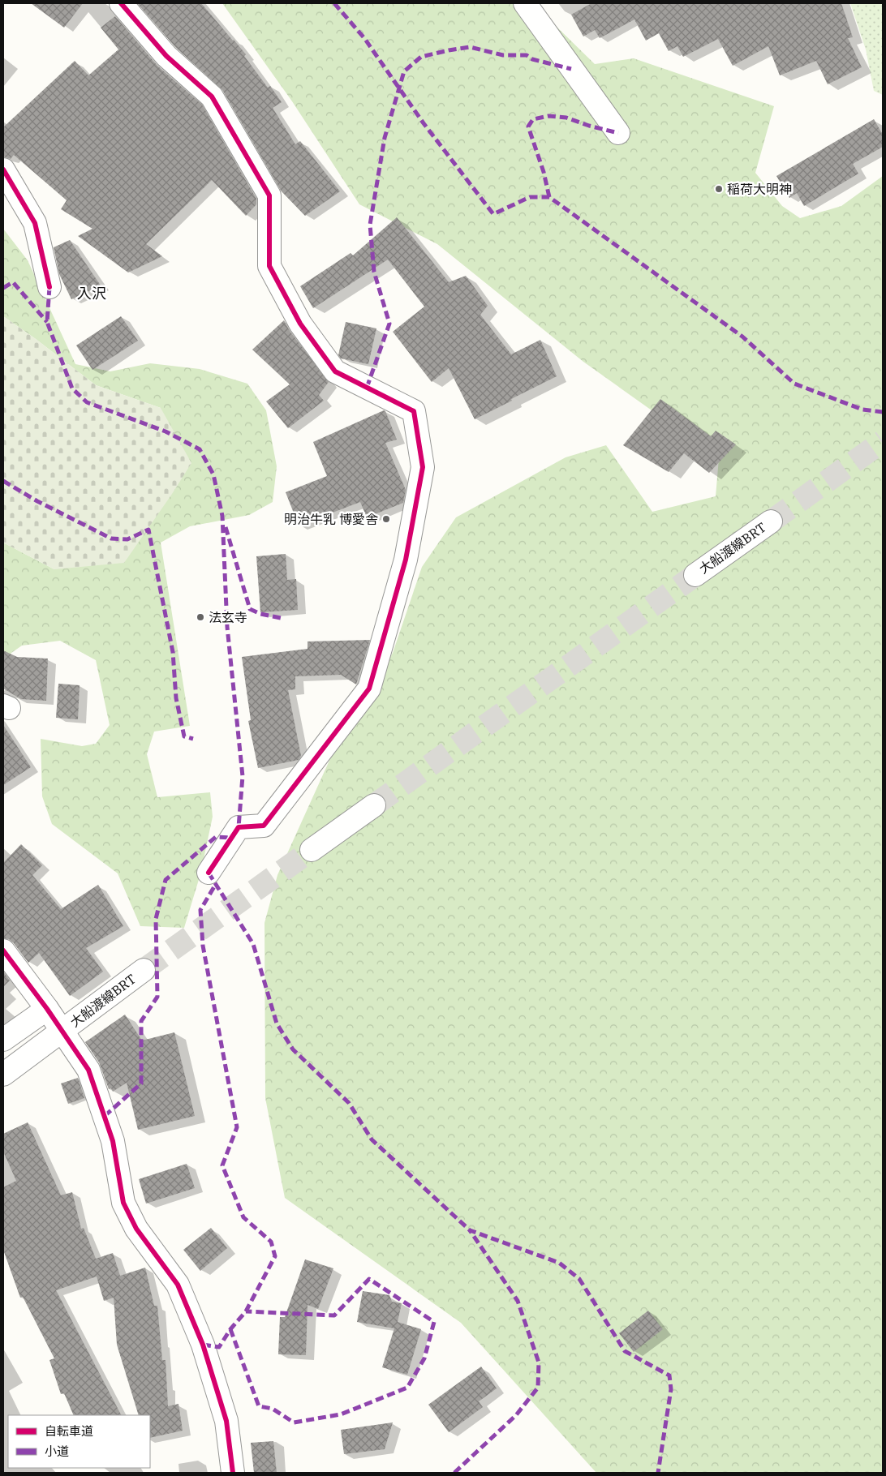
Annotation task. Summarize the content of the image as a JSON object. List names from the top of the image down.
{
  "streets": {
    "street": ["大船渡線BRT"]
  },
  "districts": ["入沢"],
  "places": ["稲荷大明神", "明治牛乳 博愛舎", "法玄寺"],
  "legend": ["自転車道", "小道"]
}
